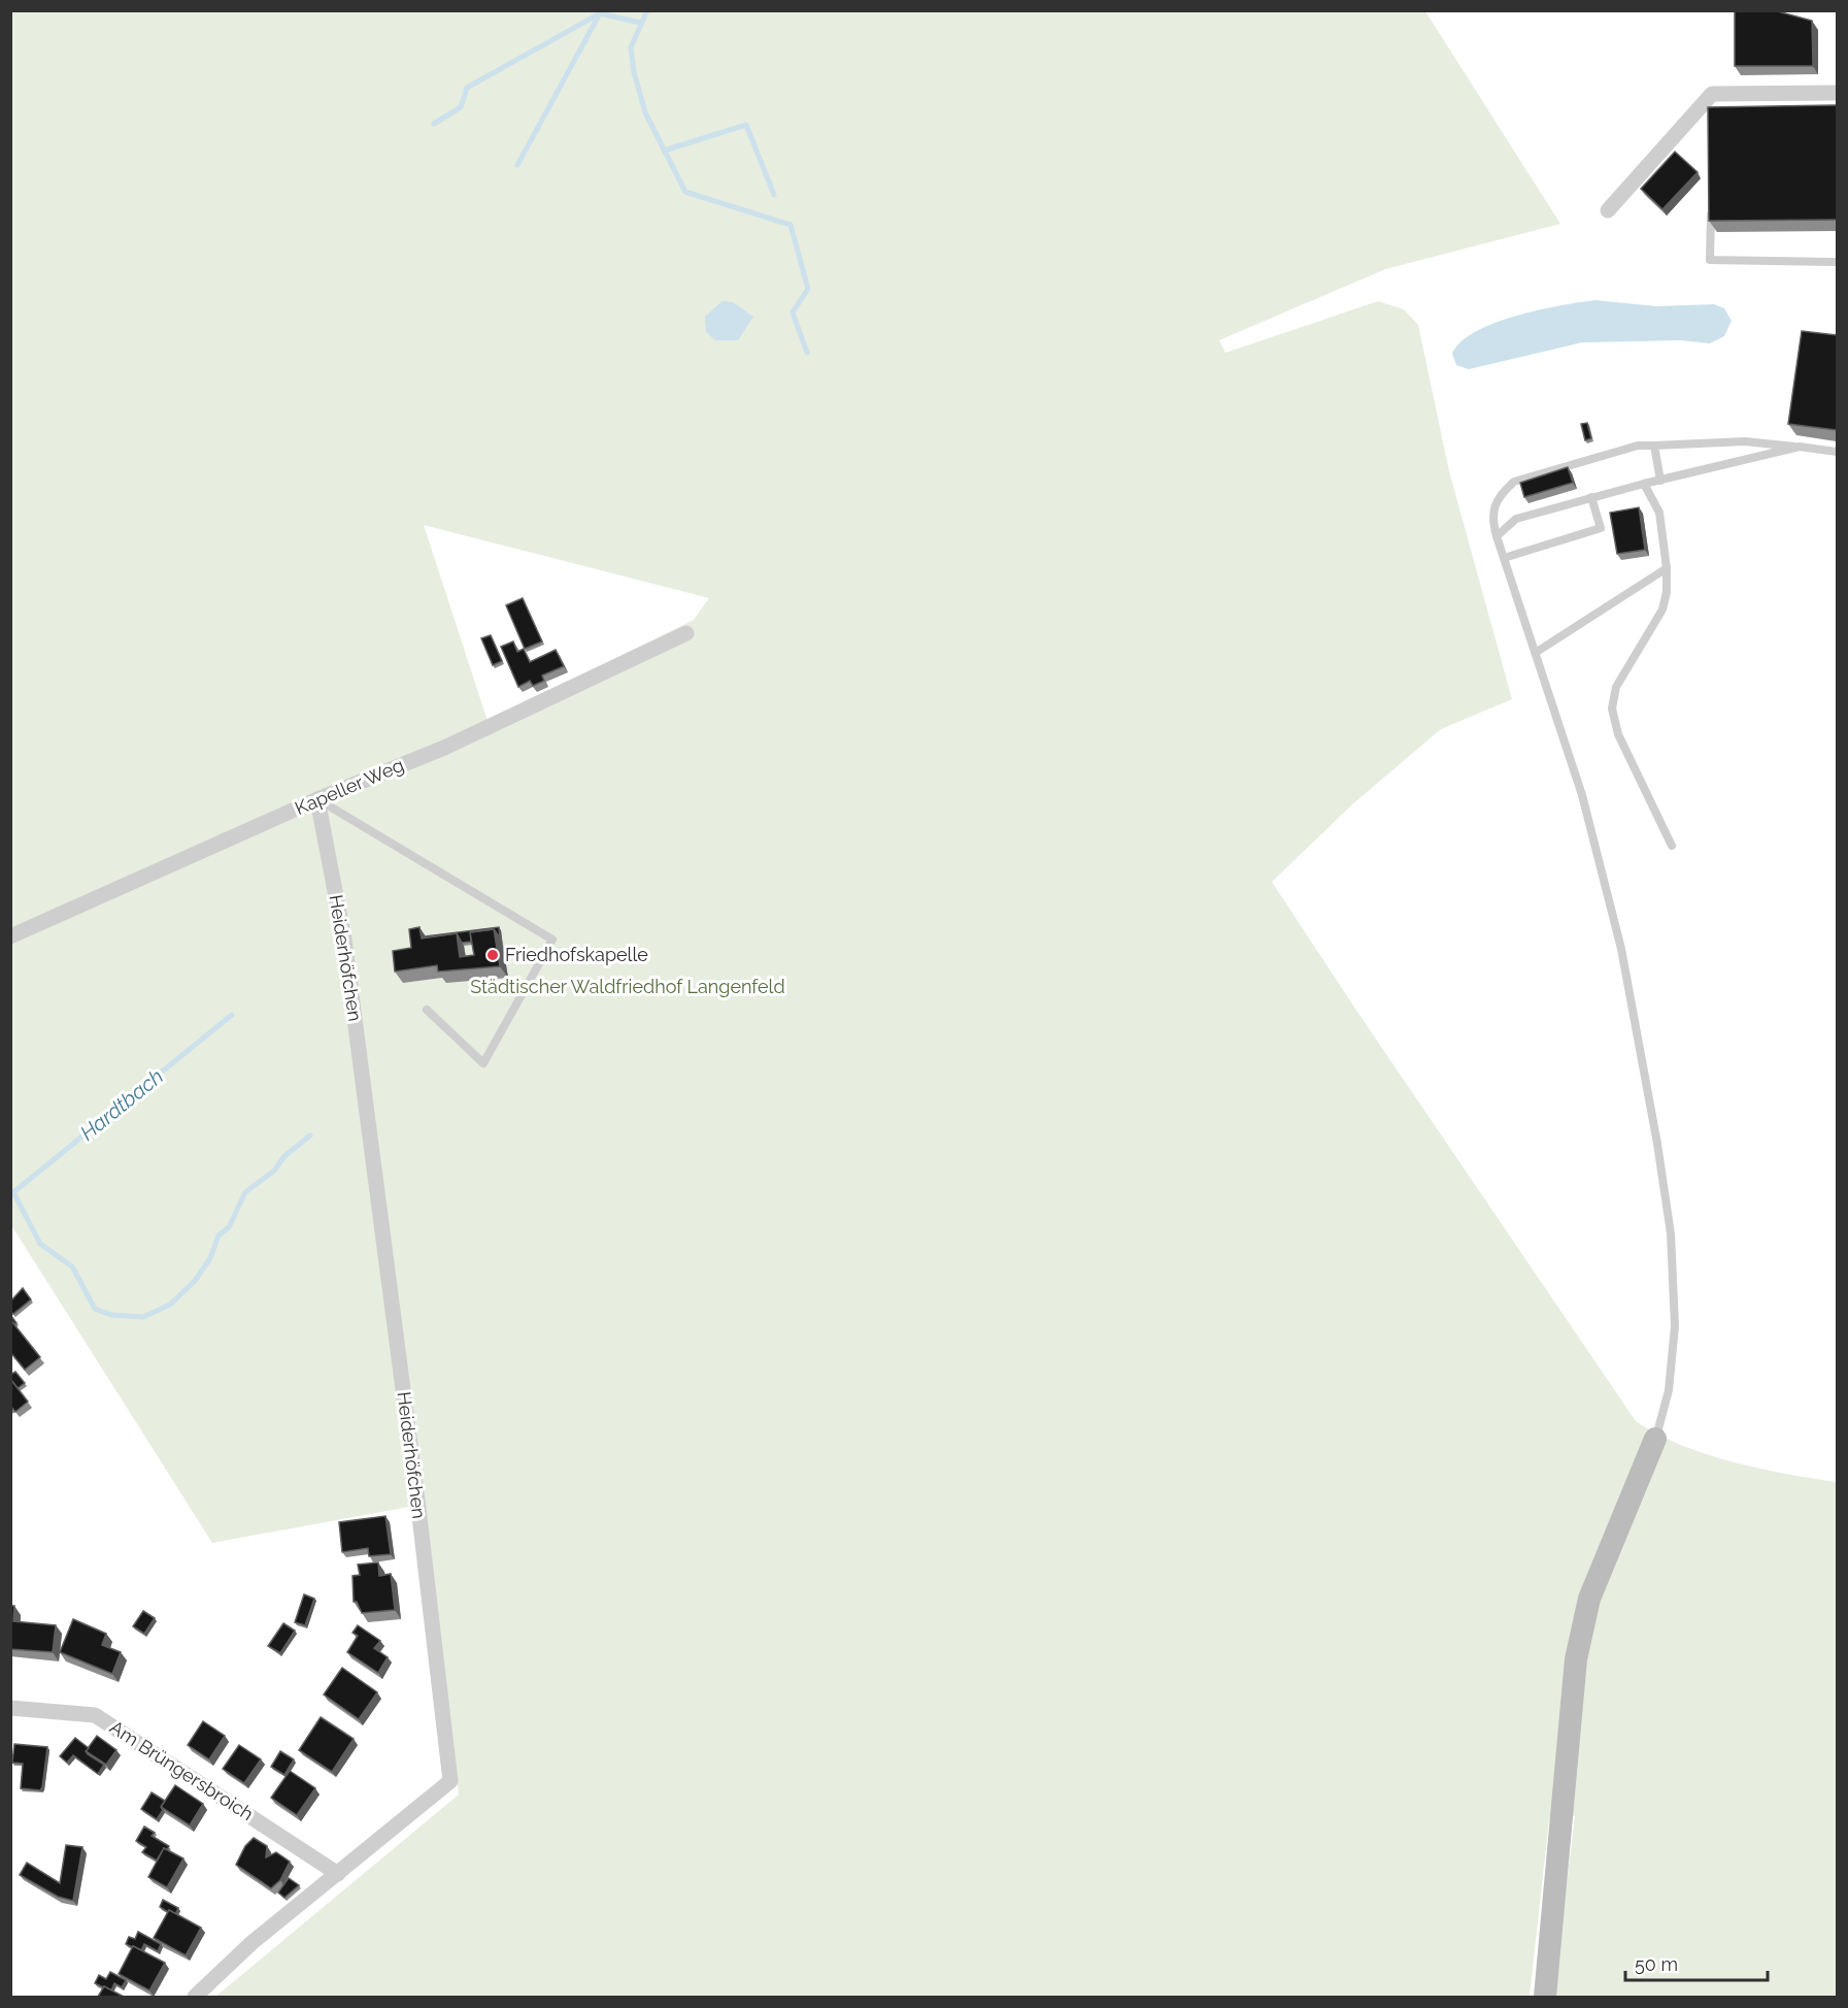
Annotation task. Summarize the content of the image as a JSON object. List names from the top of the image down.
{
  "streets": {
    "street": ["Kapeller Weg", "Heiderhöfchen", "Am Brüngersbroich"]
  },
  "crossings": [
    ["Kapeller Weg", "Heiderhöfchen"],
    ["Heiderhöfchen", "Am Brüngersbroich"]
  ],
  "water": ["Hardtbach"],
  "parks": ["Städtischer Waldfriedhof Langenfeld"],
  "places": ["Friedhofskapelle"],
  "scale_bar": "50 m"
}
